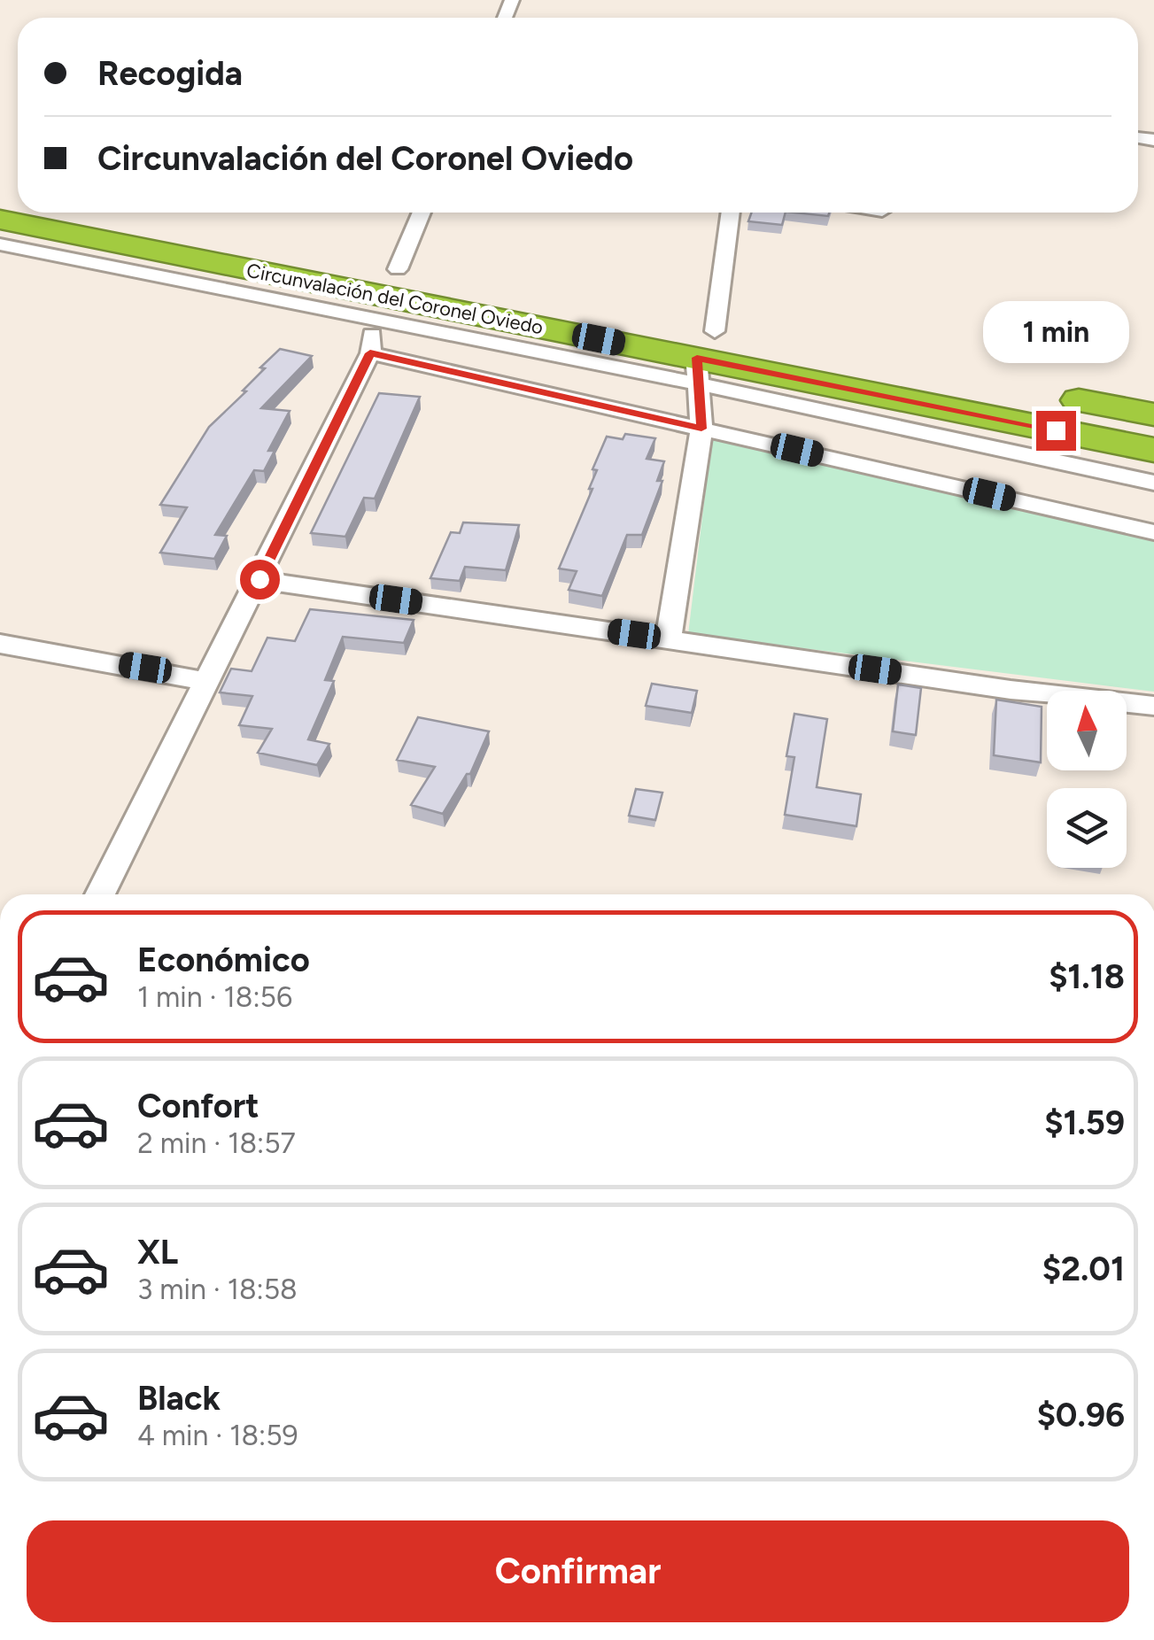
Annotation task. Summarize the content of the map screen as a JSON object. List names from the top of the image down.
{
  "streets": {
    "highway": ["Circunvalación del Coronel Oviedo"]
  },
  "north": "top",
  "page": {
    "banner": ["Recogida", "Circunvalación del Coronel Oviedo"],
    "bubble": "1 min",
    "list": [
      {
        "name": "Económico",
        "note": "1 min · 18:56",
        "value": "$1.18"
      },
      {
        "name": "Confort",
        "note": "2 min · 18:57",
        "value": "$1.59"
      },
      {
        "name": "XL",
        "note": "3 min · 18:58",
        "value": "$2.01"
      },
      {
        "name": "Black",
        "note": "4 min · 18:59",
        "value": "$0.96"
      }
    ],
    "buttons": "Confirmar"
  }
}
